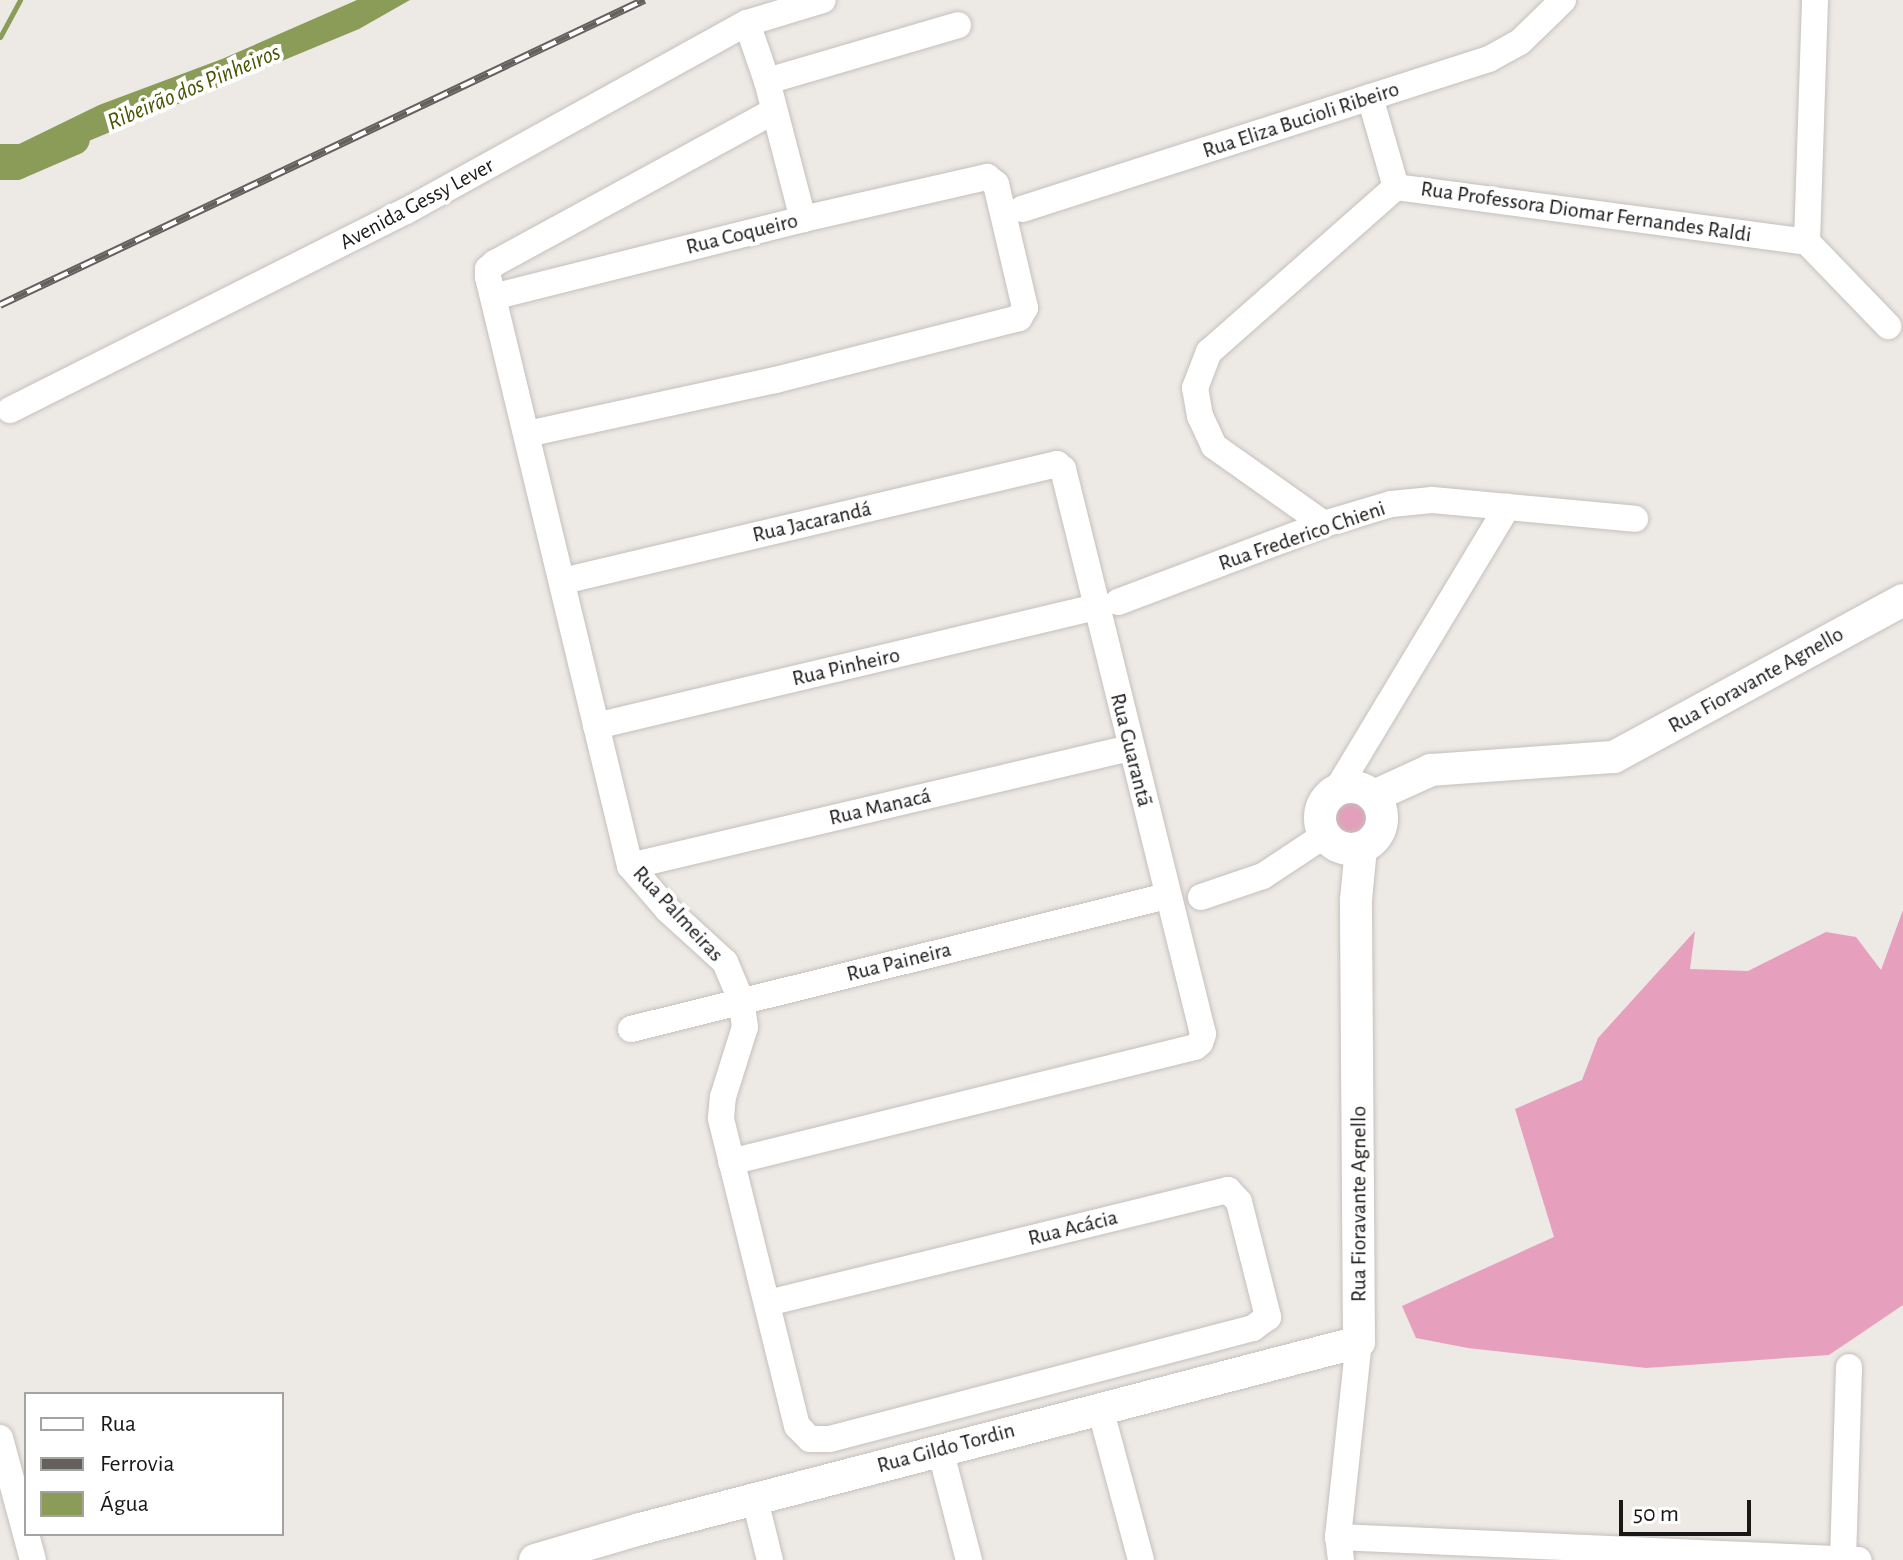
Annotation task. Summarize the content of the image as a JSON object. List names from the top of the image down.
{
  "streets": {
    "main road": ["Rua Fioravante Agnello", "Rua Gildo Tordin"],
    "street": [
      "Rua Eliza Bucioli Ribeiro",
      "Avenida Gessy Lever",
      "Rua Professora Diomar Fernandes Raldi",
      "Rua Coqueiro",
      "Rua Jacarandá",
      "Rua Frederico Chieni",
      "Rua Pinheiro",
      "Rua Guarantã",
      "Rua Manacá",
      "Rua Palmeiras",
      "Rua Paineira",
      "Rua Acácia"
    ]
  },
  "crossings": [
    ["Rua Professora Diomar Fernandes Raldi", "Rua Frederico Chieni"],
    ["Rua Coqueiro", "Rua Palmeiras"],
    ["Rua Jacarandá", "Rua Guarantã"],
    ["Rua Jacarandá", "Rua Palmeiras"],
    ["Rua Frederico Chieni", "Rua Pinheiro"],
    ["Rua Frederico Chieni", "Rua Guarantã"],
    ["Rua Pinheiro", "Rua Guarantã"],
    ["Rua Pinheiro", "Rua Palmeiras"],
    ["Rua Fioravante Agnello", "Rua Gildo Tordin"],
    ["Rua Guarantã", "Rua Manacá"],
    ["Rua Guarantã", "Rua Palmeiras"],
    ["Rua Guarantã", "Rua Paineira"],
    ["Rua Manacá", "Rua Palmeiras"],
    ["Rua Palmeiras", "Rua Paineira"],
    ["Rua Palmeiras", "Rua Acácia"]
  ],
  "water": ["Ribeirão dos Pinheiros"],
  "legend": ["Rua", "Ferrovia", "Água"],
  "scale_bar": "50 m"
}
